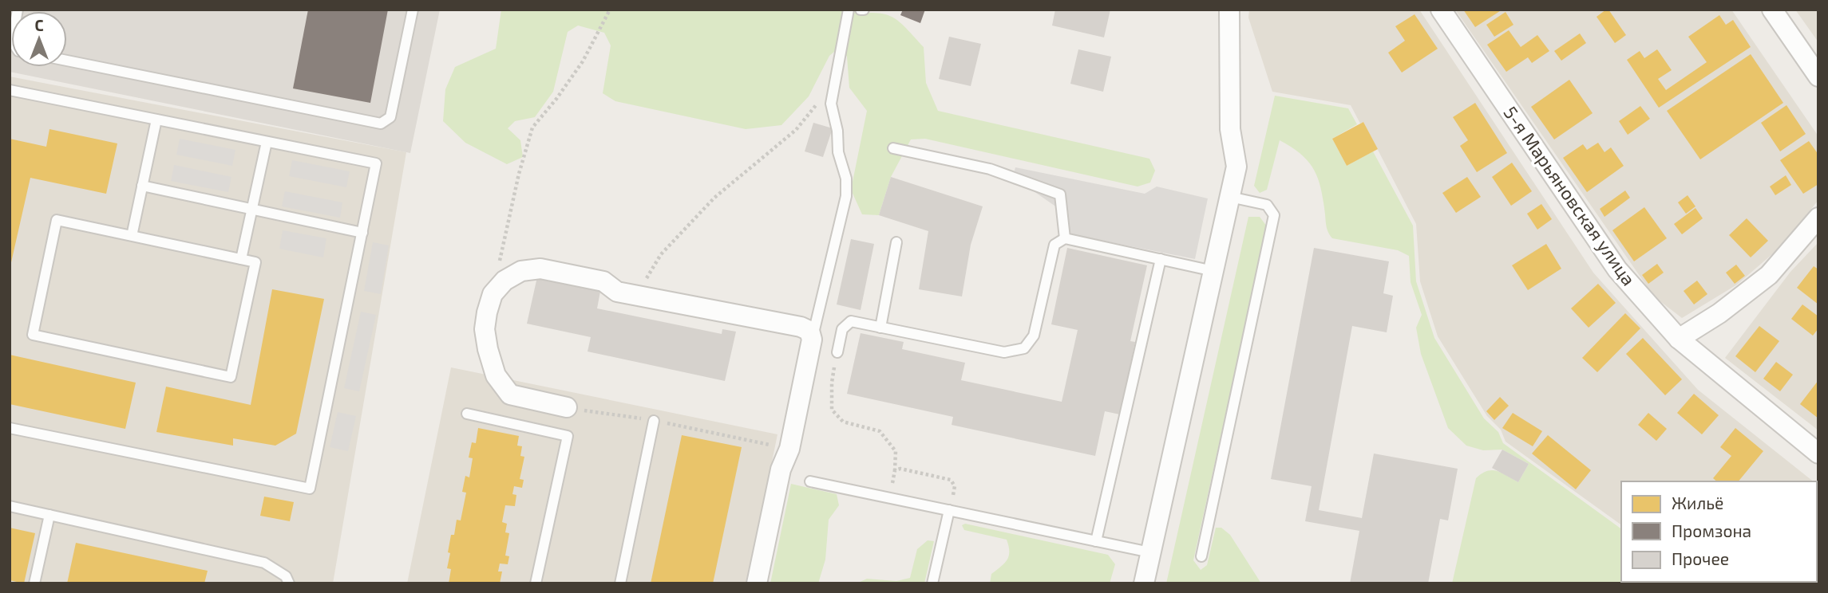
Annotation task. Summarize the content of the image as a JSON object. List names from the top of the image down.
{
  "streets": {
    "street": ["5-я Марьяновская улица"]
  },
  "legend": ["Жильё", "Промзона", "Прочее"],
  "north": "top"
}
